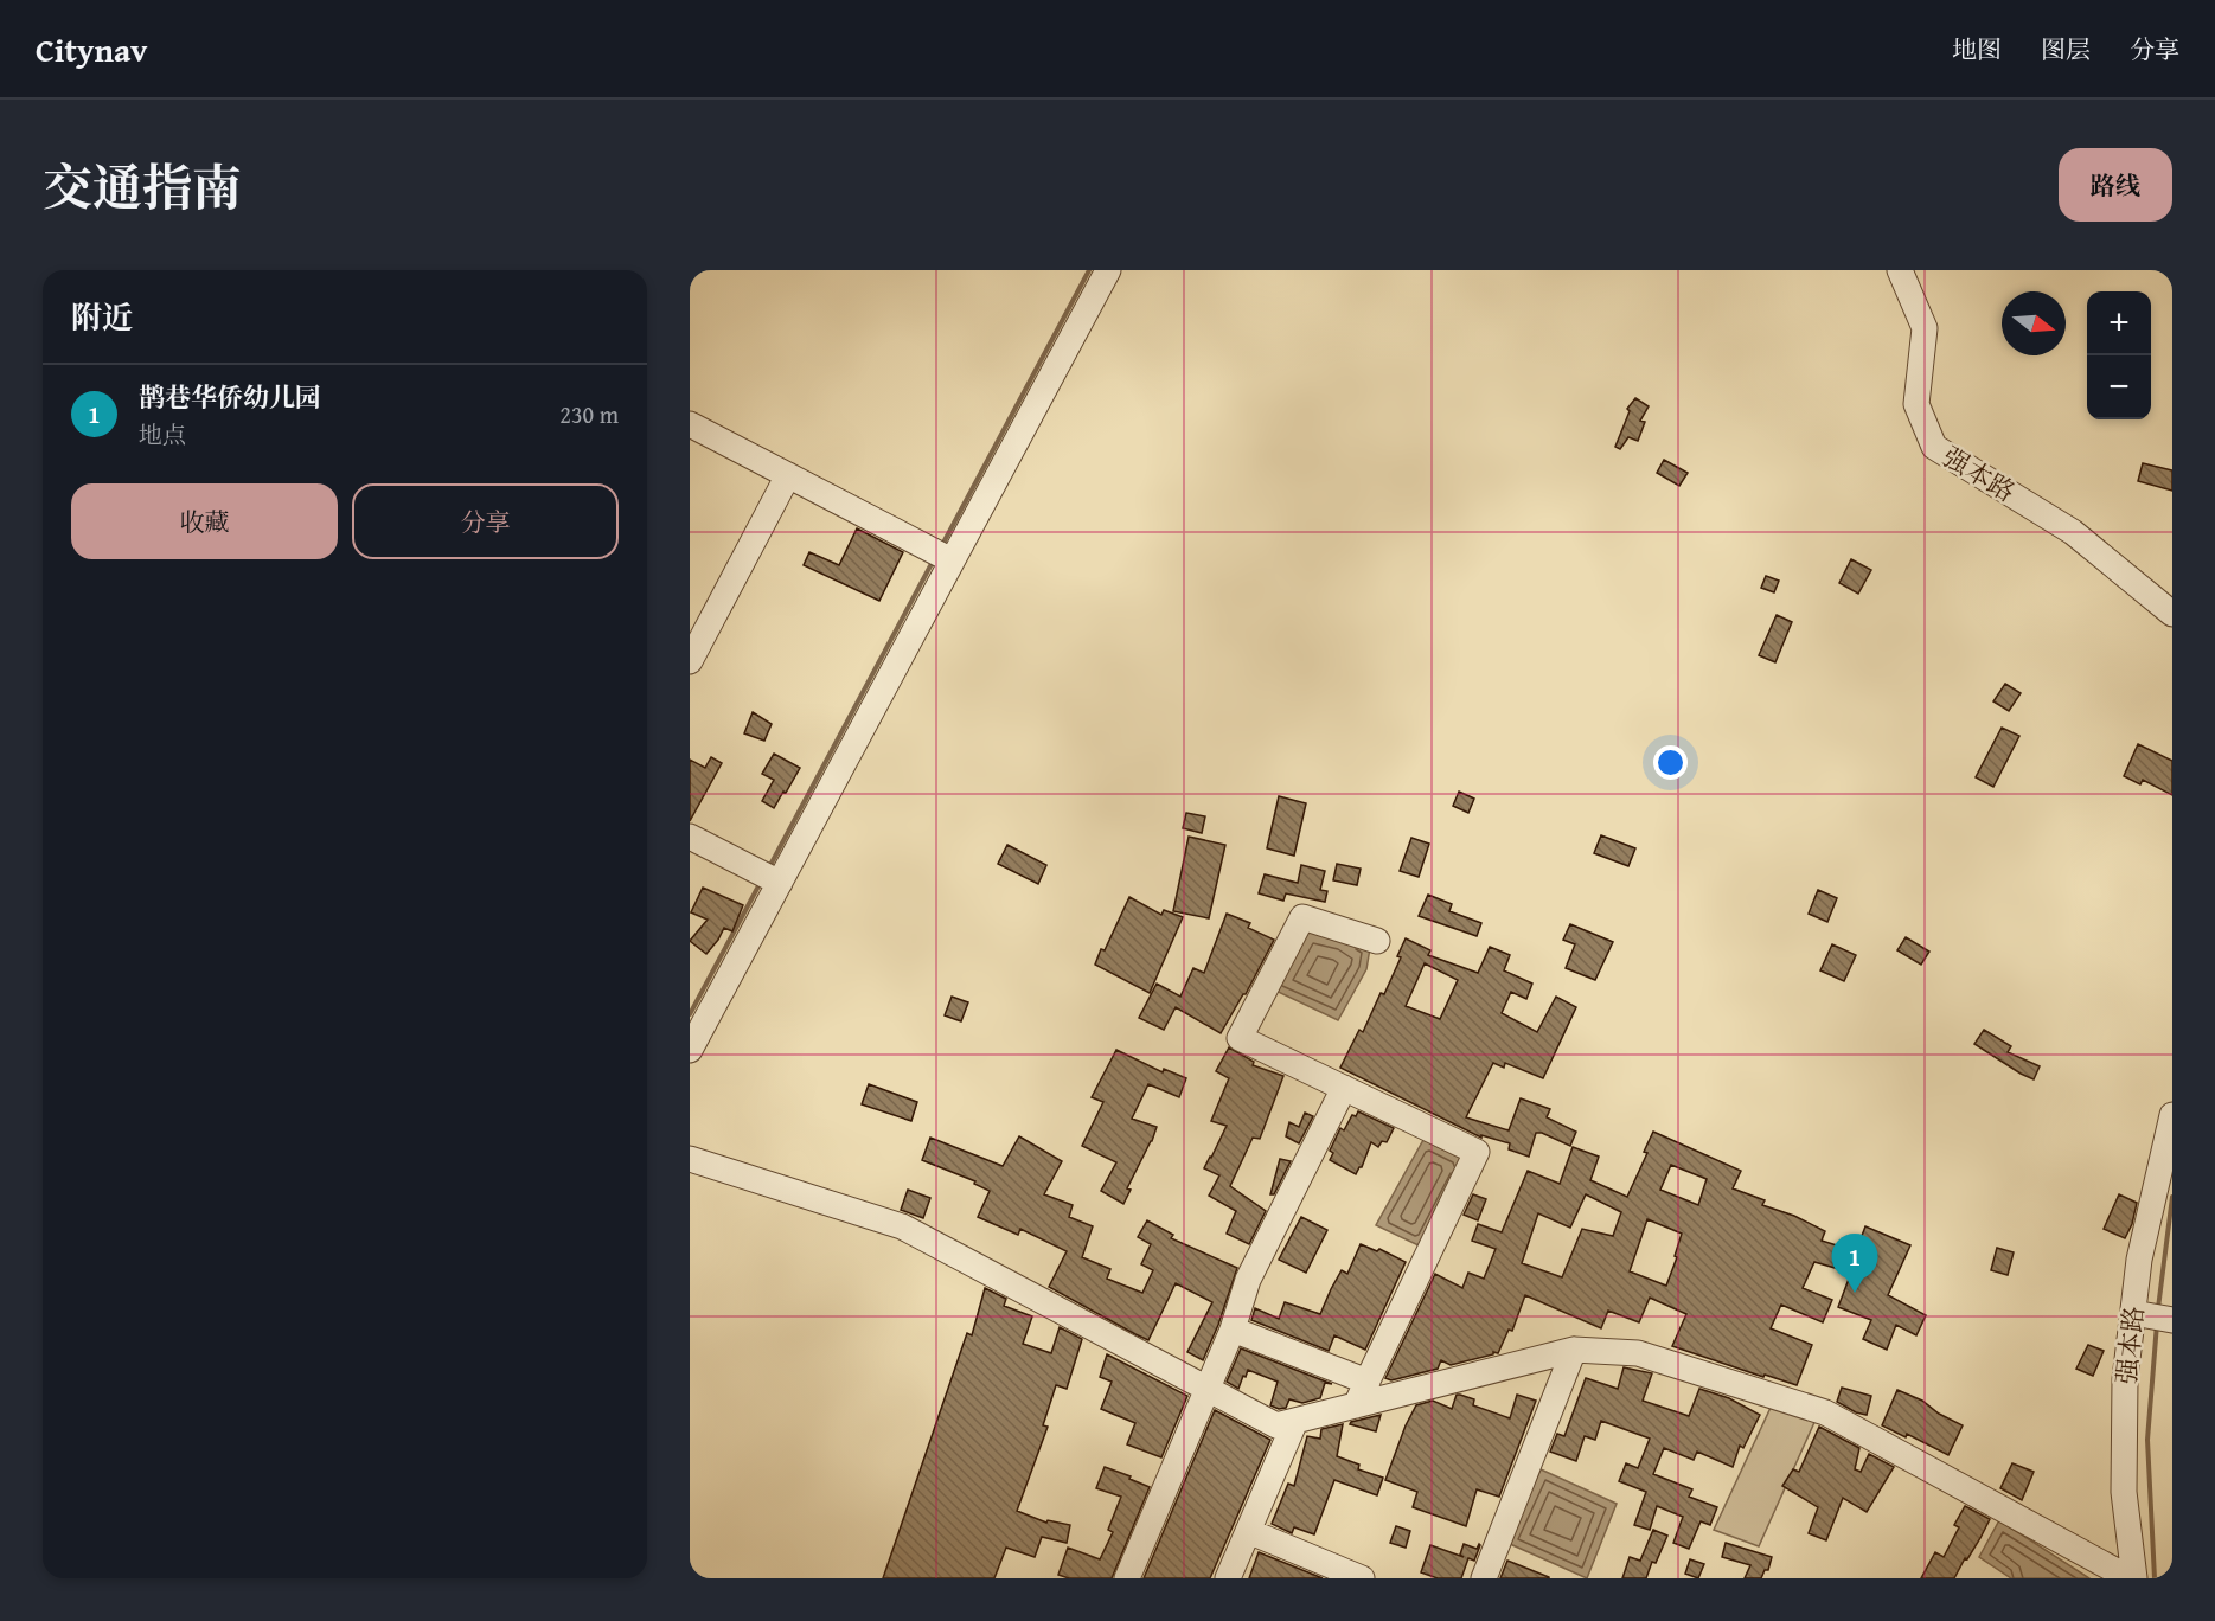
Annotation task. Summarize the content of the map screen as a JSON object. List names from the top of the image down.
{
  "streets": {
    "street": ["强本路"]
  },
  "north": "right",
  "page": {
    "header": "Citynav",
    "nav": ["地图", "图层", "分享"],
    "title": "交通指南",
    "buttons": [
      "路线",
      ["收藏", "分享"]
    ],
    "heading": "附近",
    "map_buttons": ["+", "−"],
    "list": [
      {
        "mark": "1",
        "name": "鹊巷华侨幼儿园",
        "note": "地点",
        "value": "230 m"
      }
    ],
    "pins": "1"
  }
}
